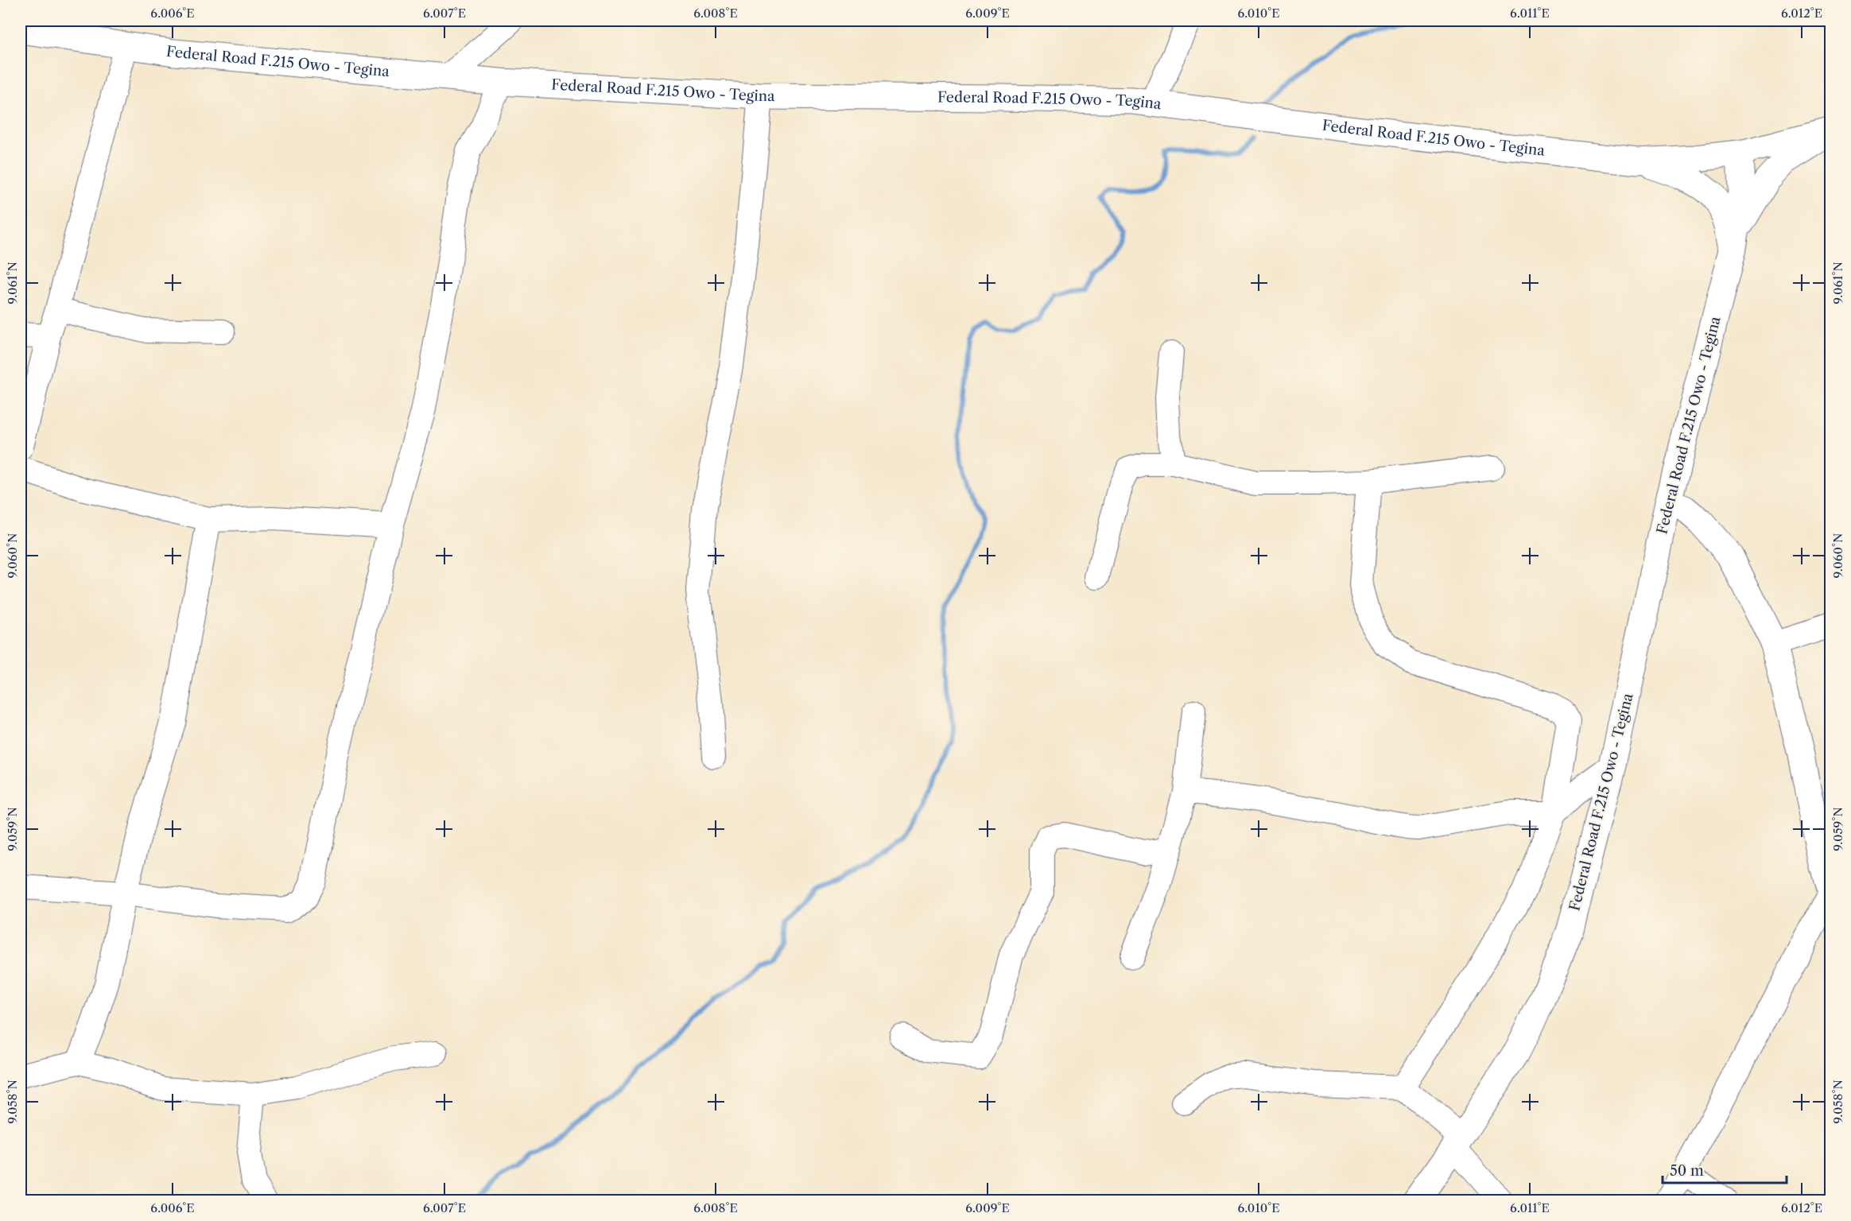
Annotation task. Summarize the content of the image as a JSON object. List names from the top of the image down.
{
  "streets": {
    "main road": ["Federal Road F.215 Owo - Tegina"]
  },
  "scale_bar": "50 m",
  "coordinates": [
    "6.006°E",
    "6.007°E",
    "6.008°E",
    "6.009°E",
    "6.010°E",
    "6.011°E",
    "6.012°E",
    "9.061°N",
    "9.060°N",
    "9.059°N",
    "9.058°N"
  ]
}
